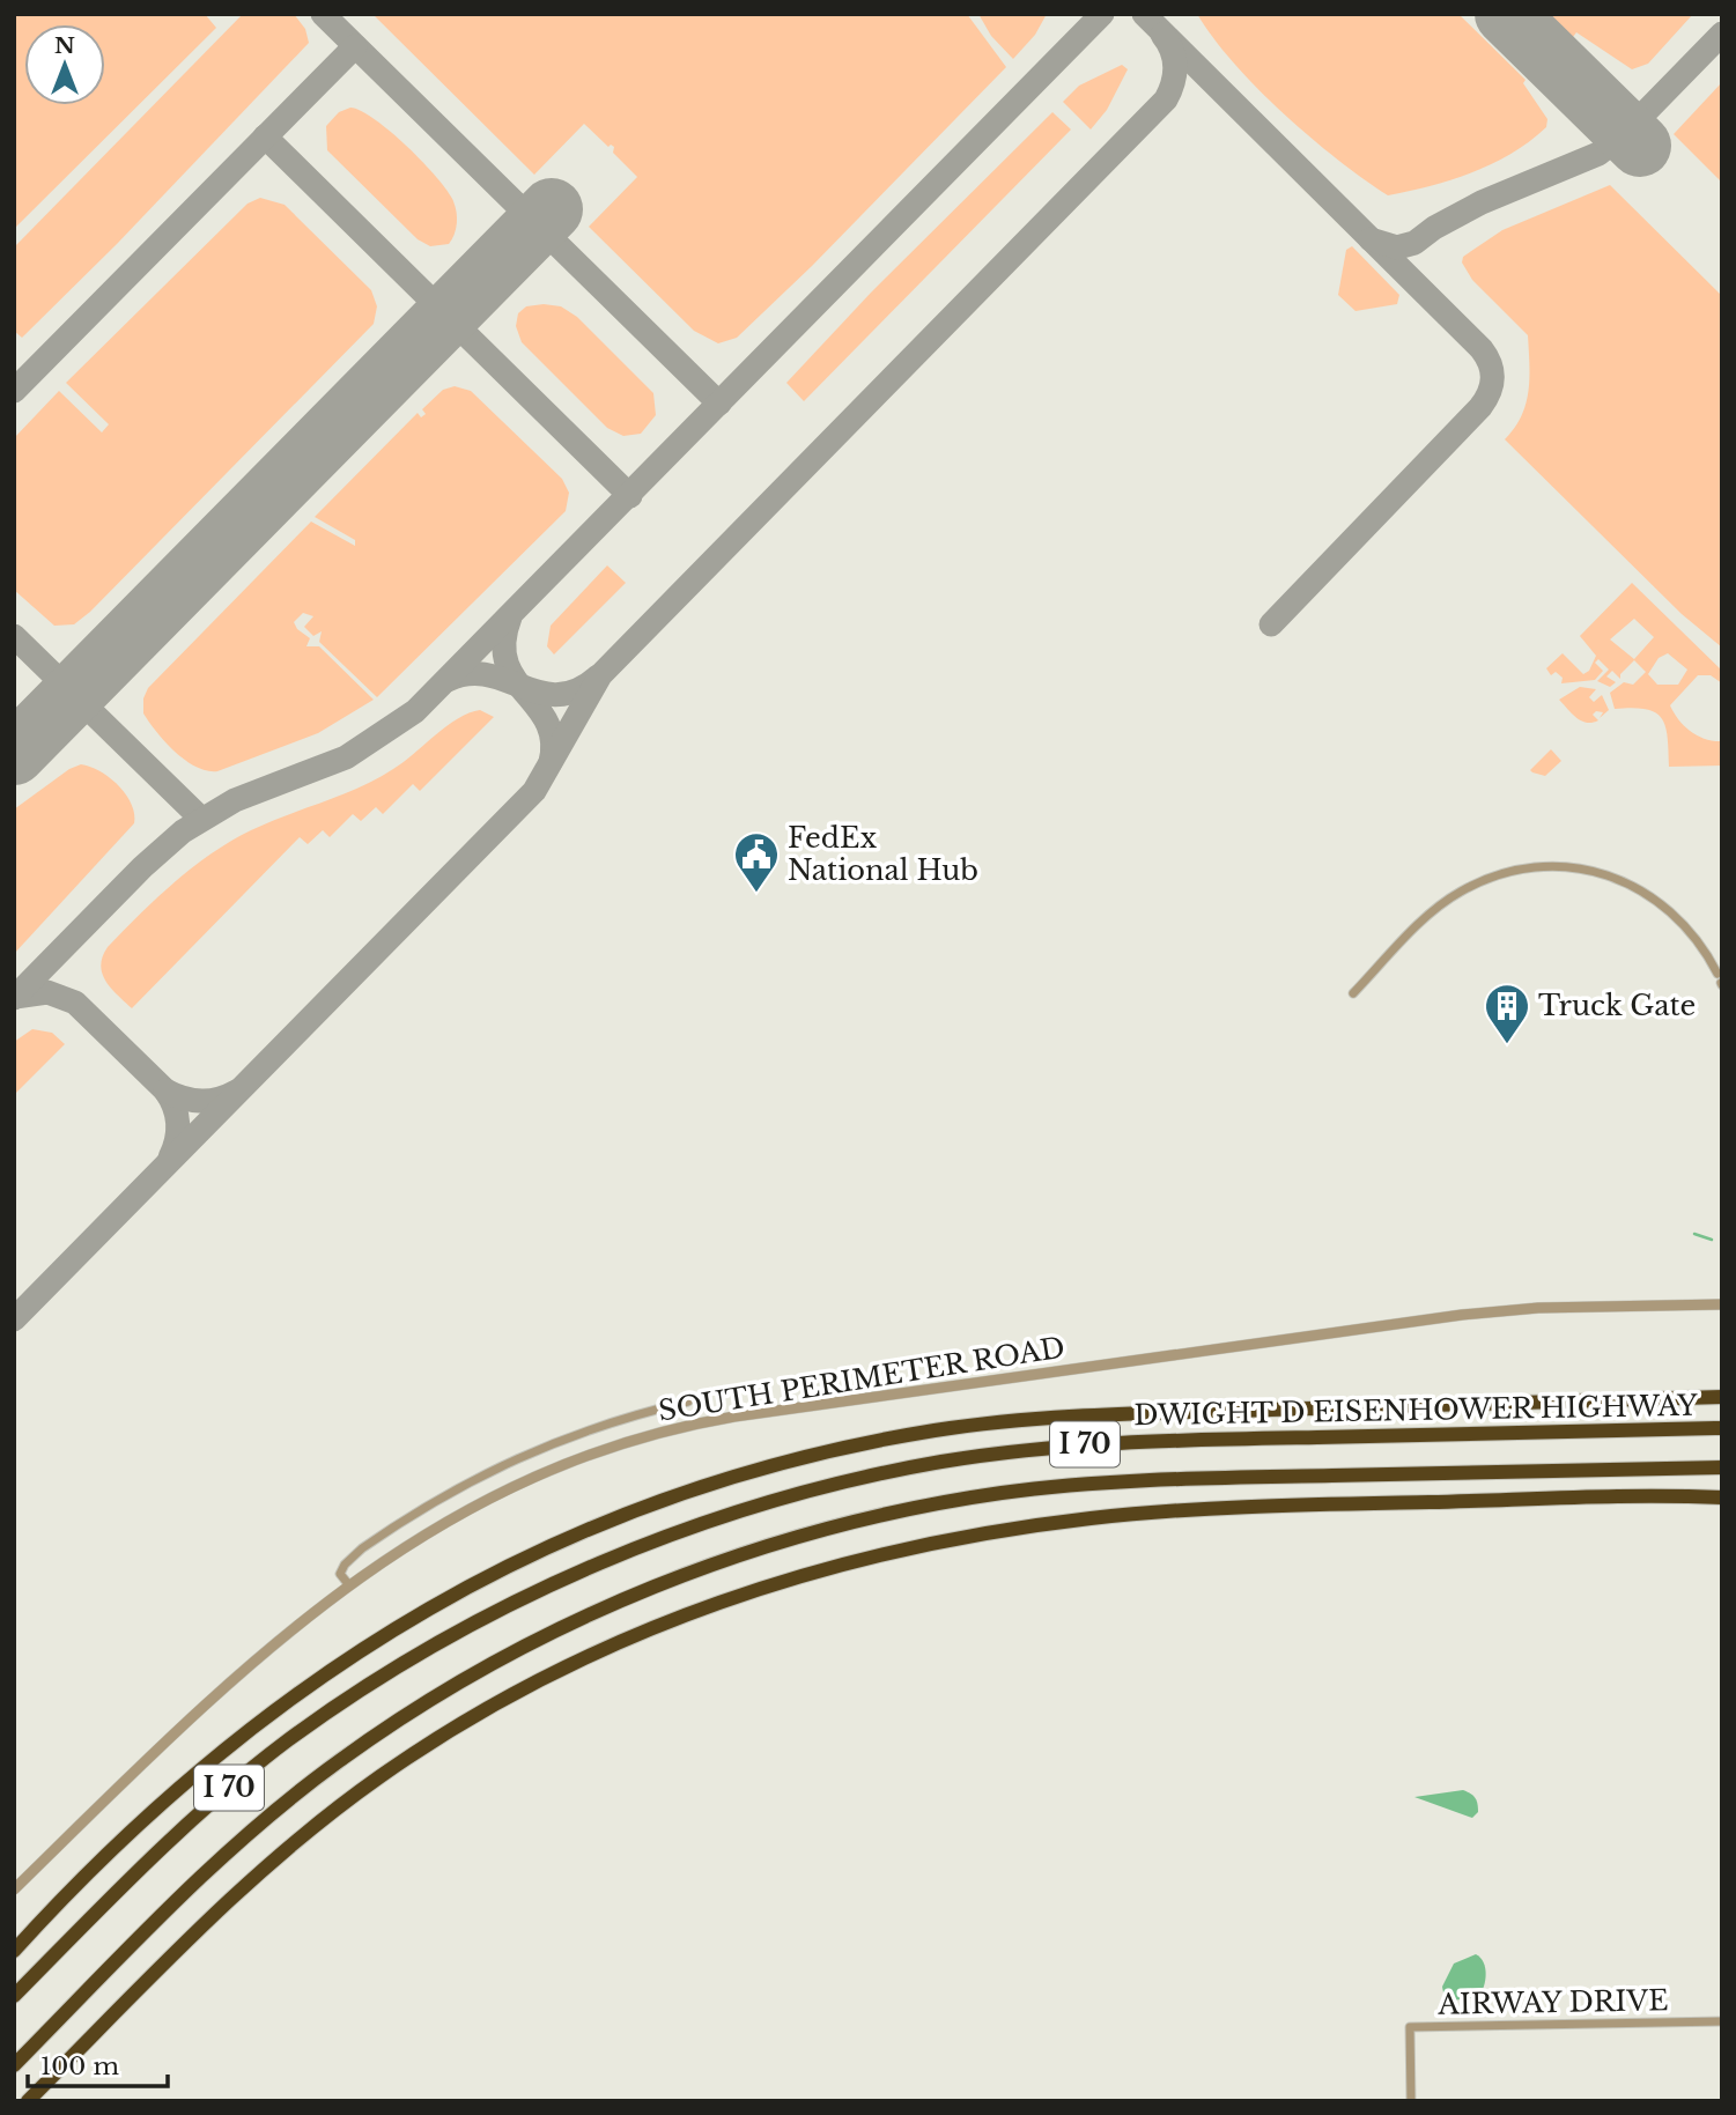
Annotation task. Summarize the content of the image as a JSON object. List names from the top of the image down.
{
  "streets": {
    "highway": ["DWIGHT D EISENHOWER HIGHWAY", "I 70"],
    "street": ["SOUTH PERIMETER ROAD", "AIRWAY DRIVE"]
  },
  "places": {
    "public building": ["FedEx National Hub"],
    "building": ["Truck Gate"]
  },
  "scale_bar": "100 m",
  "north": "top"
}
